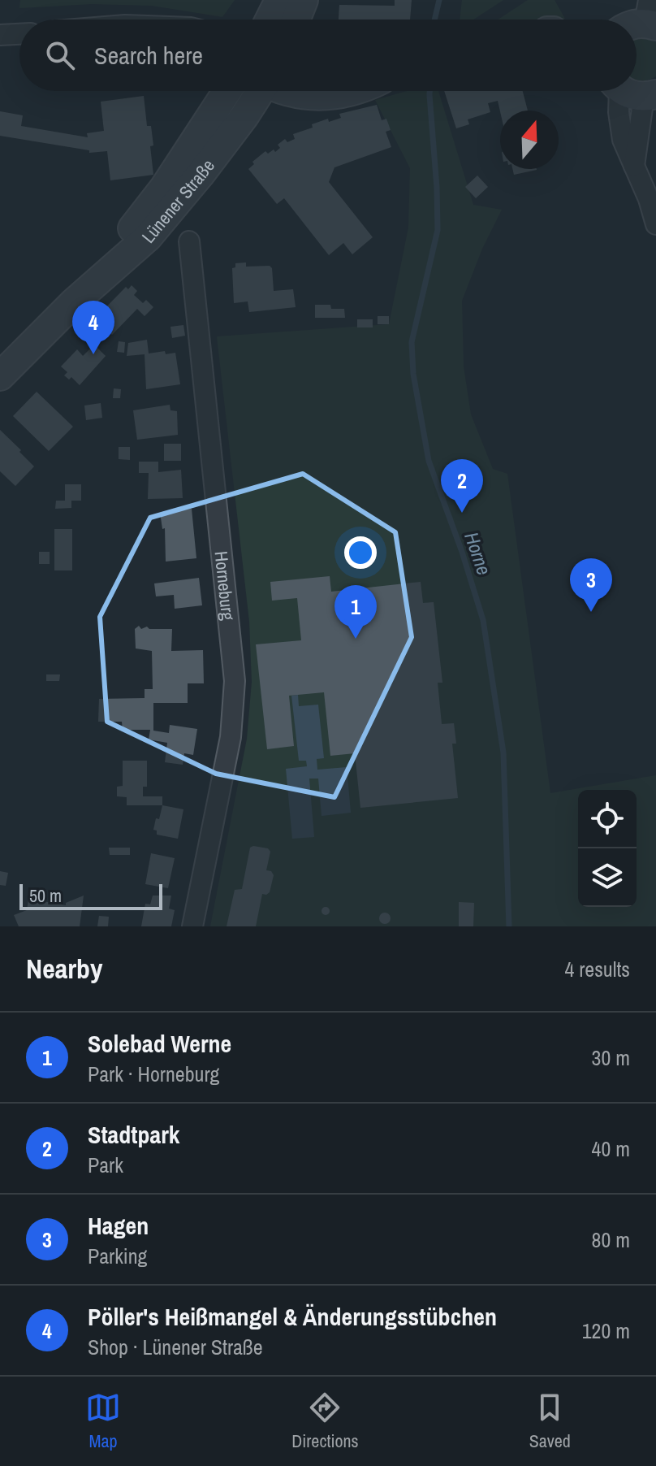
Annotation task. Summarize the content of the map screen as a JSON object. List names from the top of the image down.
{
  "streets": {
    "main road": ["Lünener Straße"],
    "street": ["Horneburg"]
  },
  "water": ["Horne"],
  "scale_bar": "50 m",
  "north": "top",
  "page": {
    "search": "Search here",
    "pins": [
      "4",
      "2",
      "3",
      "1"
    ],
    "scale": "50 m",
    "heading": ["Nearby", "4 results"],
    "list": [
      {
        "mark": "1",
        "name": "Solebad Werne",
        "note": "Park · Horneburg",
        "value": "30 m"
      },
      {
        "mark": "2",
        "name": "Stadtpark",
        "note": "Park",
        "value": "40 m"
      },
      {
        "mark": "3",
        "name": "Hagen",
        "note": "Parking",
        "value": "80 m"
      },
      {
        "mark": "4",
        "name": "Pöller's Heißmangel & Änderungsstübchen",
        "note": "Shop · Lünener Straße",
        "value": "120 m"
      }
    ],
    "nav": ["Map", "Directions", "Saved"]
  }
}
